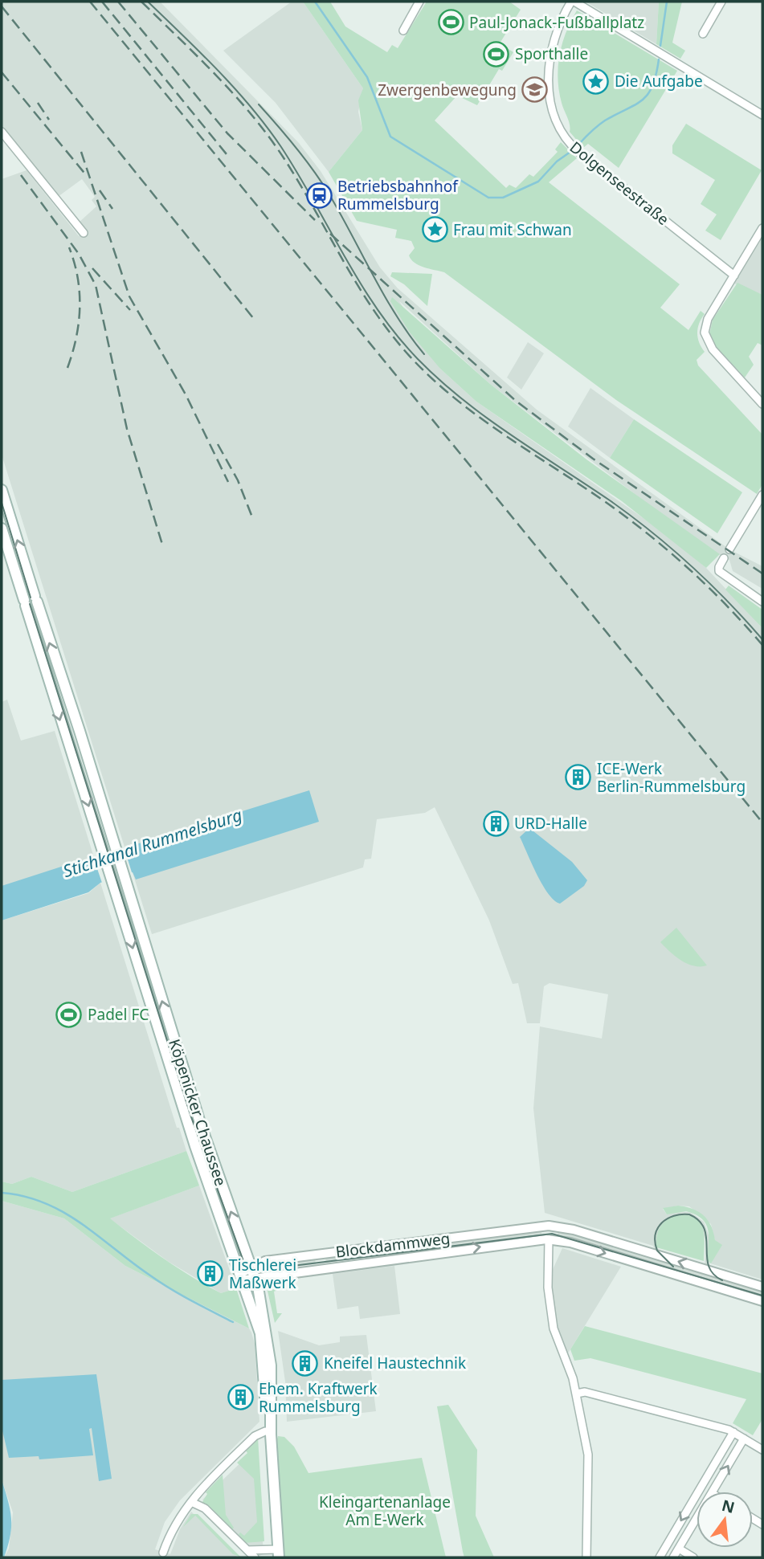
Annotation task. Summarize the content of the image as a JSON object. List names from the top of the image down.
{
  "streets": {
    "main road": ["Köpenicker Chaussee"],
    "street": ["Dolgenseestraße", "Blockdammweg"]
  },
  "crossings": [
    ["Köpenicker Chaussee", "Blockdammweg"]
  ],
  "water": ["Stichkanal Rummelsburg"],
  "parks": ["Kleingartenanlage Am E-Werk"],
  "places": {
    "sports": ["Paul-Jonack-Fußballplatz", "Sporthalle", "Padel FC"],
    "place": ["Die Aufgabe", "Frau mit Schwan"],
    "school or university": ["Zwergenbewegung"],
    "station": ["Betriebsbahnhof Rummelsburg"],
    "building": [
      "ICE-Werk Berlin-Rummelsburg",
      "URD-Halle",
      "Tischlerei Maßwerk",
      "Kneifel Haustechnik",
      "Ehem. Kraftwerk Rummelsburg"
    ]
  },
  "north": "top"
}
